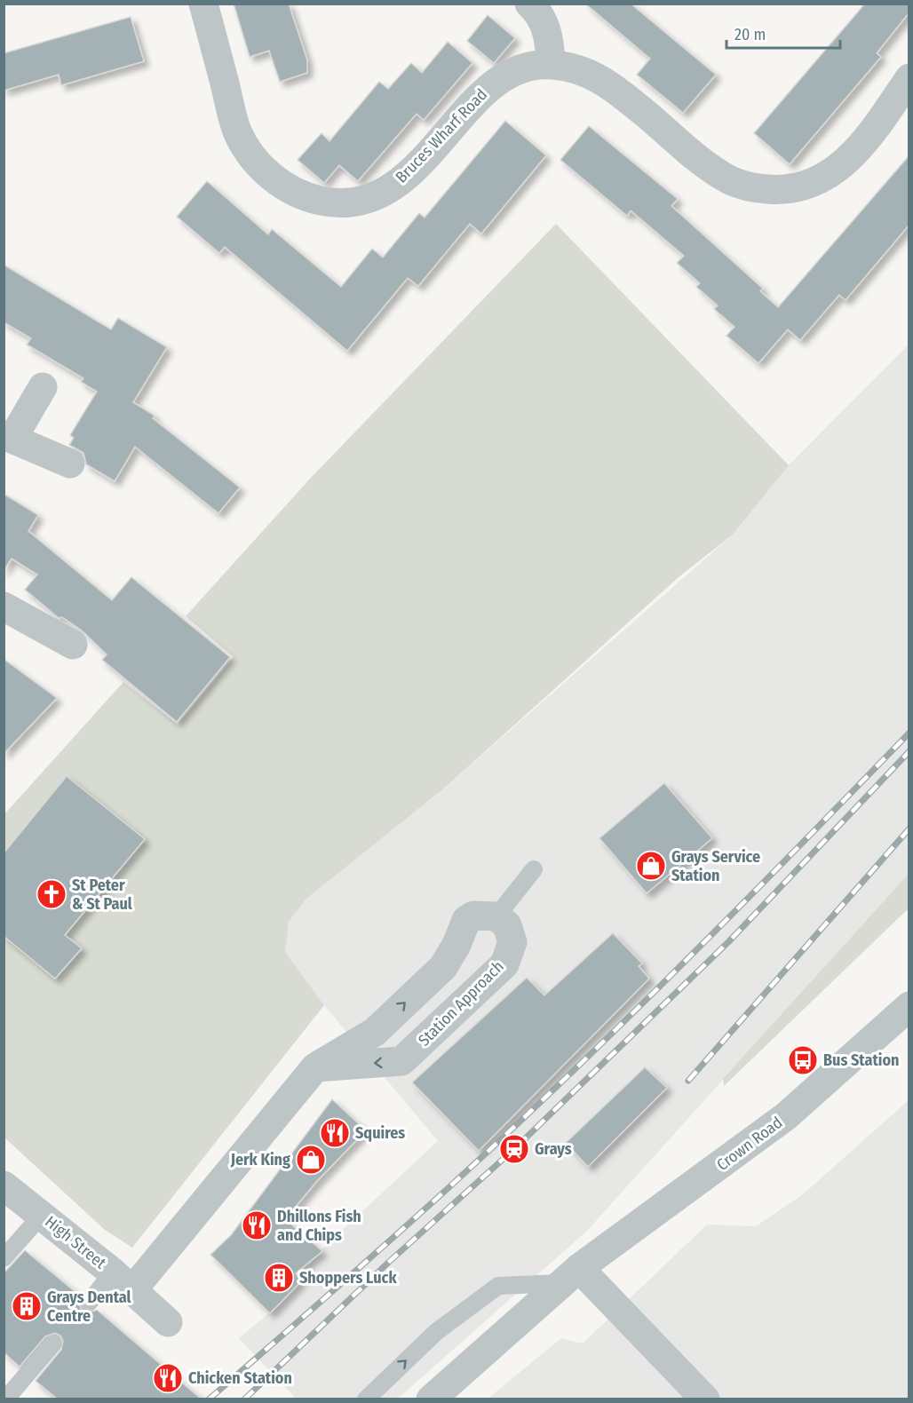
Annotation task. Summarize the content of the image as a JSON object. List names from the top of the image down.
{
  "streets": {
    "street": [
      "Bruces Wharf Road",
      "Station Approach",
      "Crown Road",
      "High Street"
    ]
  },
  "one_way": ["Station Approach"],
  "places": {
    "shop": ["Grays Service Station", "Jerk King"],
    "church": ["St Peter & St Paul"],
    "bus stop": ["Bus Station"],
    "restaurant": ["Squires", "Dhillons Fish and Chips", "Chicken Station"],
    "station": ["Grays"],
    "building": ["Shoppers Luck", "Grays Dental Centre"]
  },
  "scale_bar": "20 m"
}
